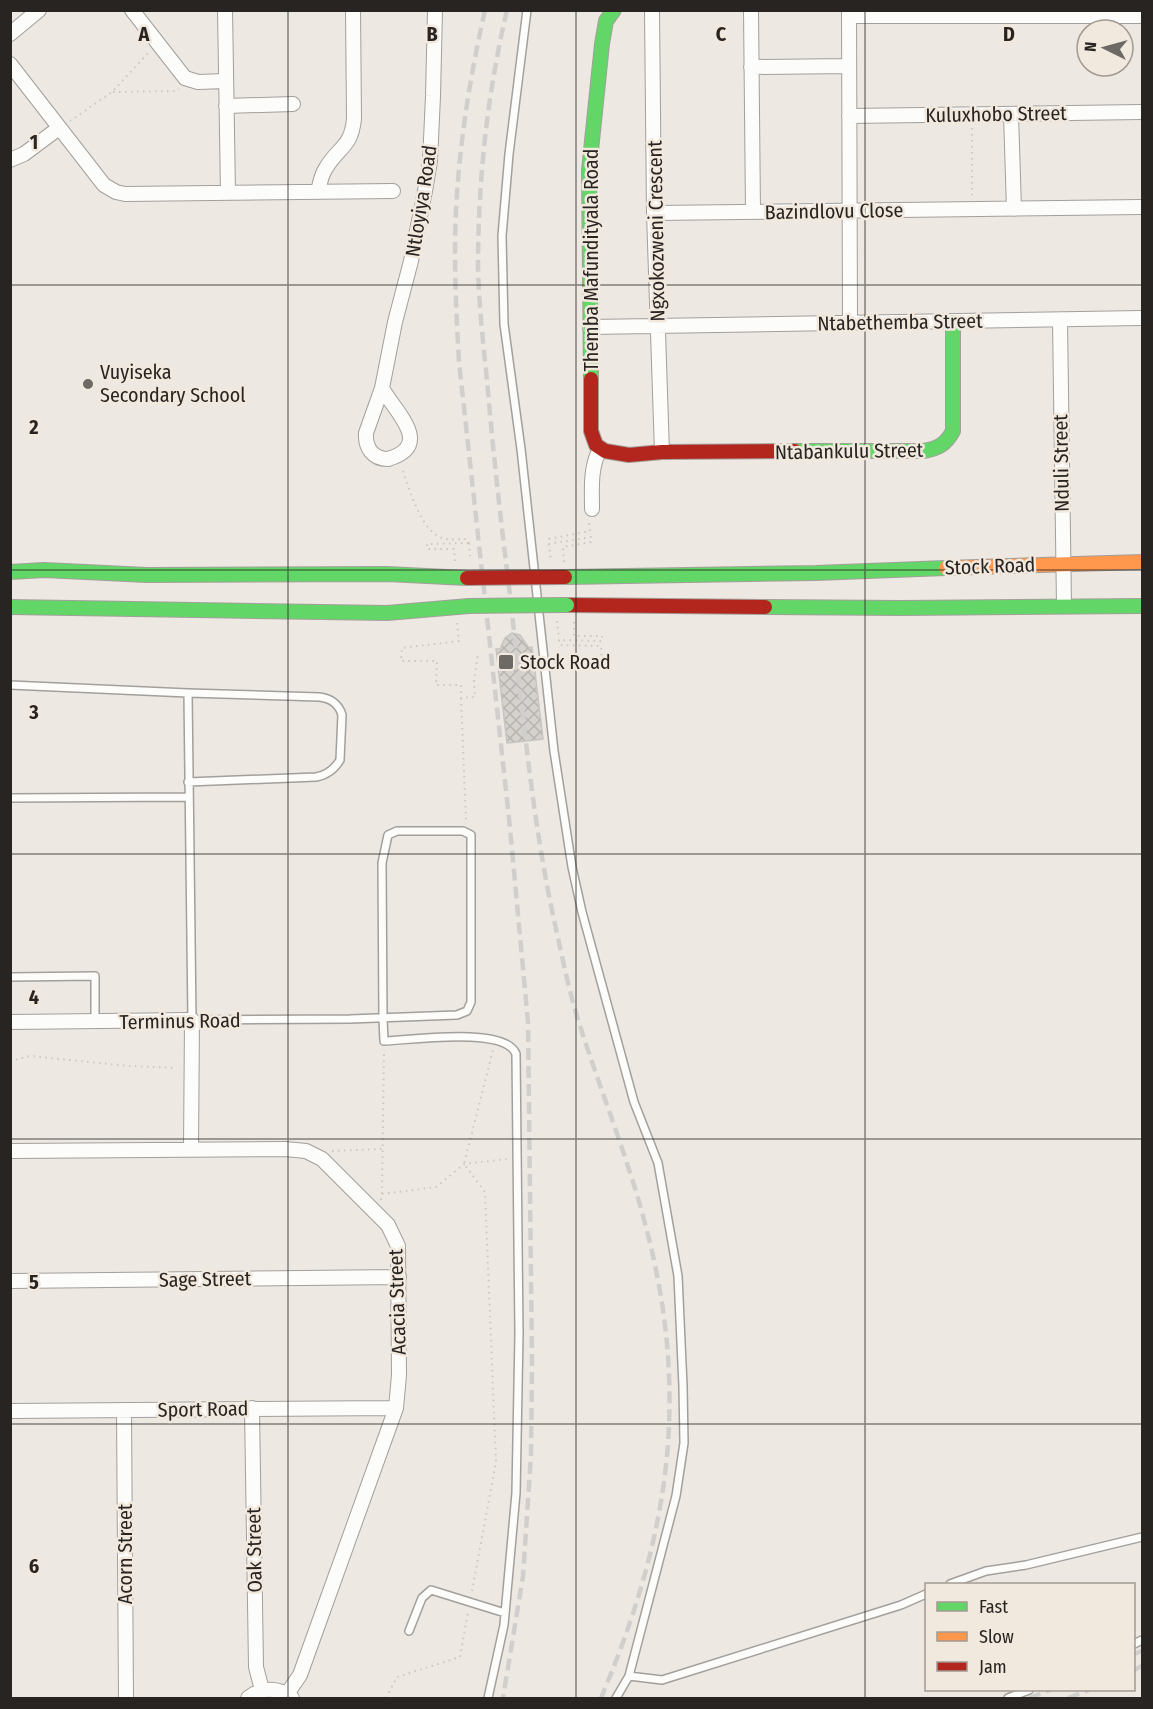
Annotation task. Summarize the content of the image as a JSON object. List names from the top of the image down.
{
  "streets": {
    "main road": ["Themba Mafundityala Road", "Ntabankulu Street", "Stock Road"],
    "street": [
      "Kuluxhobo Street",
      "Ntloyiya Road",
      "Bazindlovu Close",
      "Ngxokozweni Crescent",
      "Ntabethemba Street",
      "Nduli Street",
      "Terminus Road",
      "Sage Street",
      "Acacia Street",
      "Sport Road",
      "Oak Street",
      "Acorn Street"
    ]
  },
  "crossings": [
    ["Bazindlovu Close", "Ngxokozweni Crescent"],
    ["Ngxokozweni Crescent", "Ntabethemba Street"],
    ["Ngxokozweni Crescent", "Ntabankulu Street"],
    ["Themba Mafundityala Road", "Ntabethemba Street"],
    ["Ntabethemba Street", "Ntabankulu Street"],
    ["Ntabethemba Street", "Nduli Street"],
    ["Nduli Street", "Stock Road"],
    ["Sage Street", "Acacia Street"],
    ["Acacia Street", "Sport Road"],
    ["Sport Road", "Oak Street"],
    ["Sport Road", "Acorn Street"]
  ],
  "places": {
    "other": ["Vuyiseka Secondary School"],
    "transit": ["Stock Road"]
  },
  "legend": ["Fast", "Slow", "Jam"],
  "north": "left",
  "grid": {
    "columns": [
      "A",
      "B",
      "C",
      "D"
    ],
    "rows": [
      "1",
      "2",
      "3",
      "4",
      "5",
      "6"
    ]
  }
}
